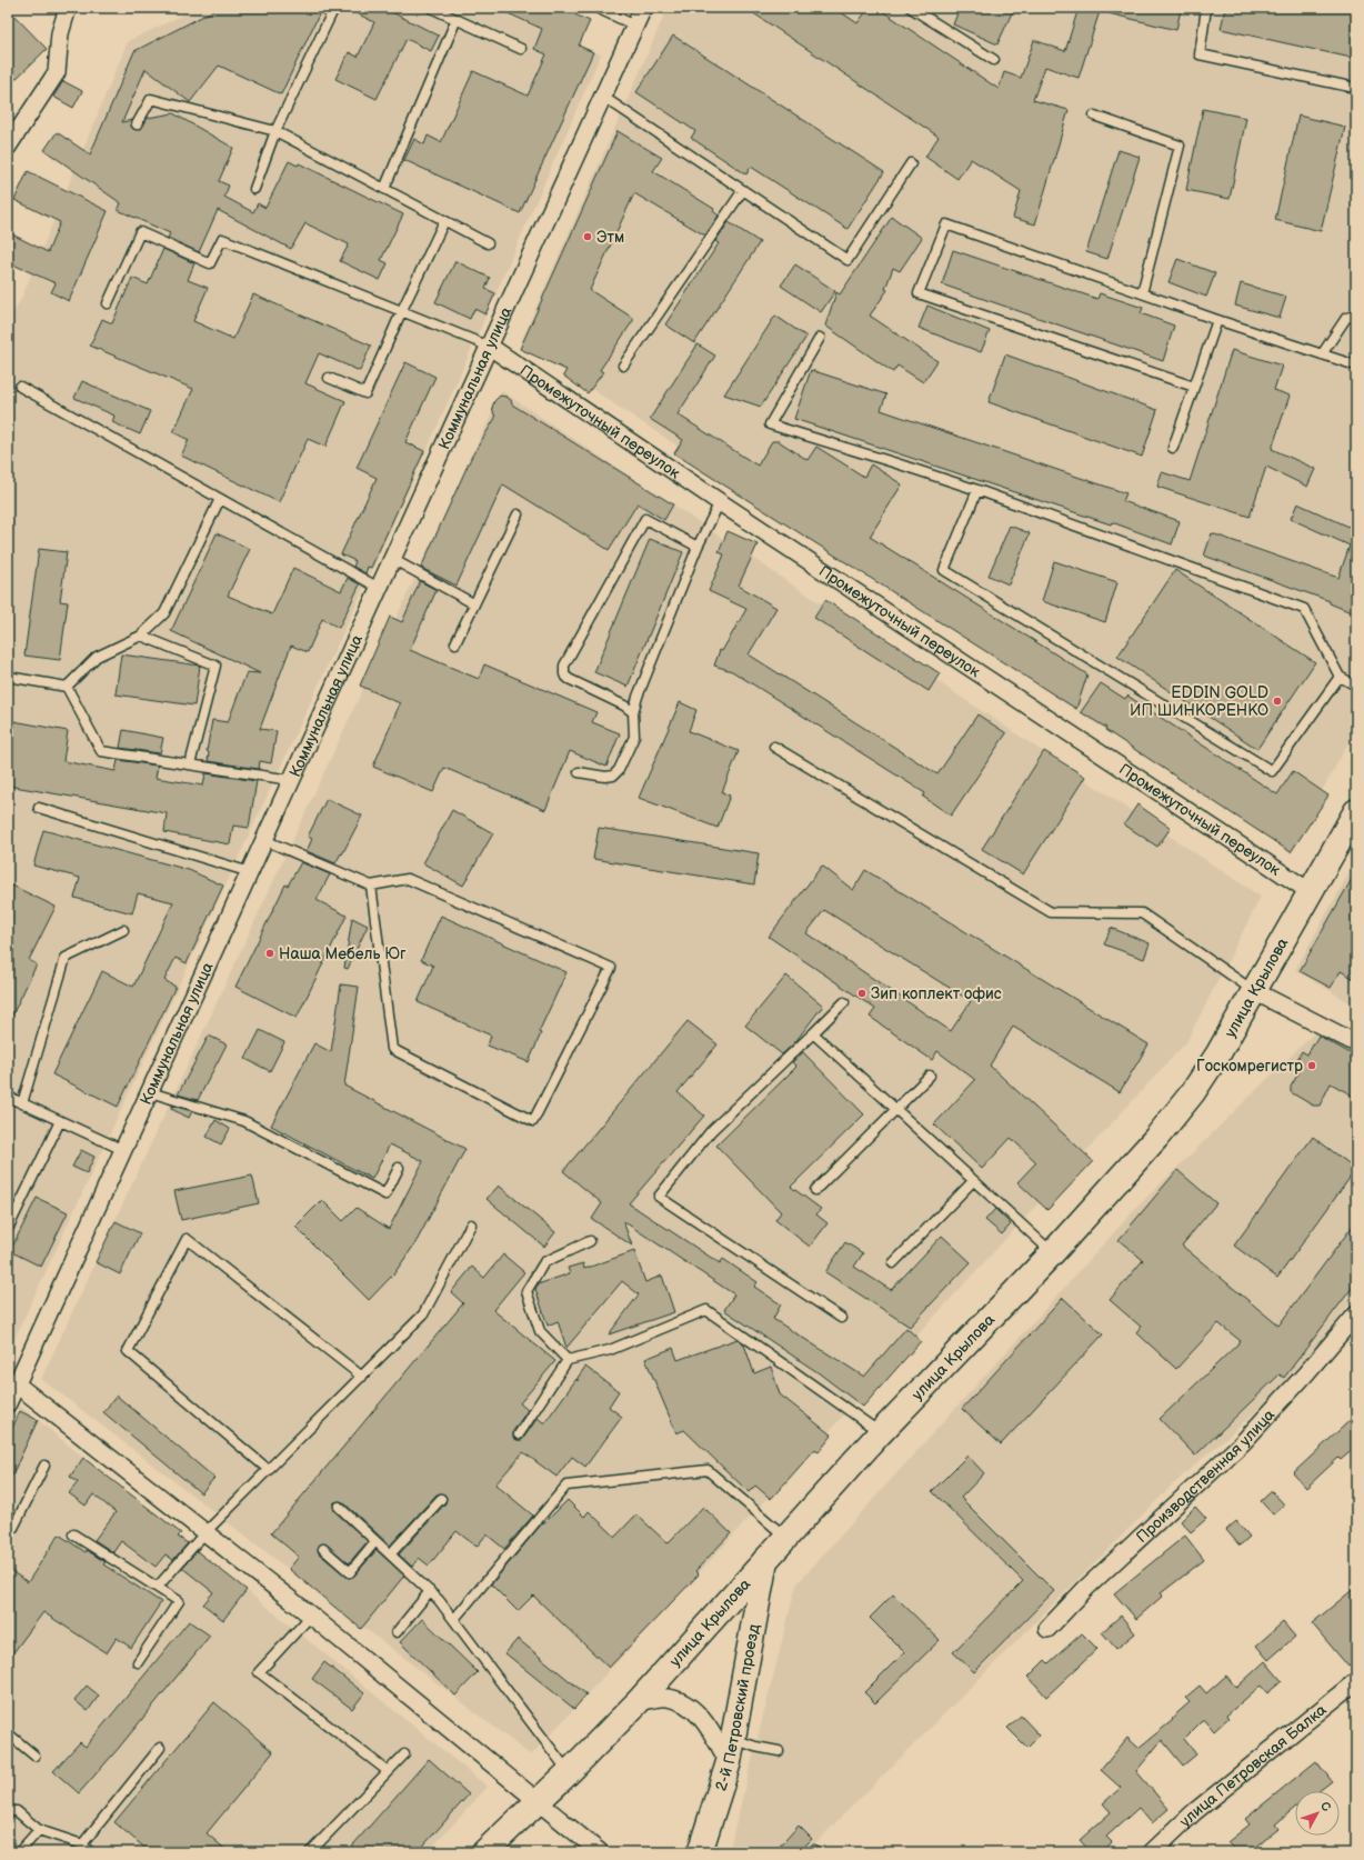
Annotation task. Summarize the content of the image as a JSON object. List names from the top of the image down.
{
  "streets": {
    "main road": ["улица Крылова", "2-й Петровский проезд"],
    "street": [
      "Коммунальная улица",
      "Промежуточный переулок",
      "Производственная улица",
      "улица Петровская Балка"
    ]
  },
  "crossings": [
    ["Коммунальная улица", "Промежуточный переулок"],
    ["Промежуточный переулок", "улица Крылова"],
    ["улица Крылова", "2-й Петровский проезд"]
  ],
  "places": [
    "Этм",
    "EDDIN GOLD ИП ШИНКОРЕНКО",
    "Наша Мебель Юг",
    "Зип коплект офис",
    "Госкомрегистр"
  ],
  "north": "top right"
}
